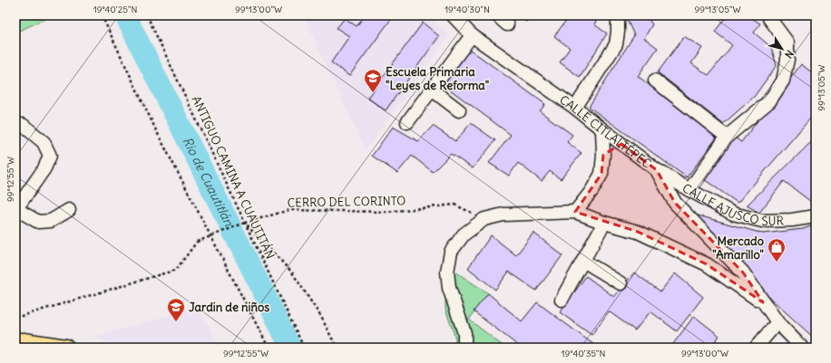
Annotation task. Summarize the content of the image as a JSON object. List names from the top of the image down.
{
  "streets": {
    "street": ["CALLE CITLALTÉPEC", "CALLE AJUSCO SUR"],
    "path": ["ANTIGUO CAMINA A CUAUTITÁN", "CERRO DEL CORINTO"]
  },
  "crossings": [
    ["CALLE CITLALTÉPEC", "CALLE AJUSCO SUR"],
    ["ANTIGUO CAMINA A CUAUTITÁN", "CERRO DEL CORINTO"]
  ],
  "water": ["Rio de Cuautitlán"],
  "places": {
    "school or university": ["Escuela Primaria \"Leyes de Reforma\"", "Jardin de niños"],
    "shop": ["Mercado \"Amarillo\""]
  },
  "north": "bottom right",
  "coordinates": [
    "19°40'25\"N",
    "99°13'00\"W",
    "19°40'30\"N",
    "99°13'05\"W",
    "99°12'55\"W",
    "19°40'35\"N"
  ]
}
